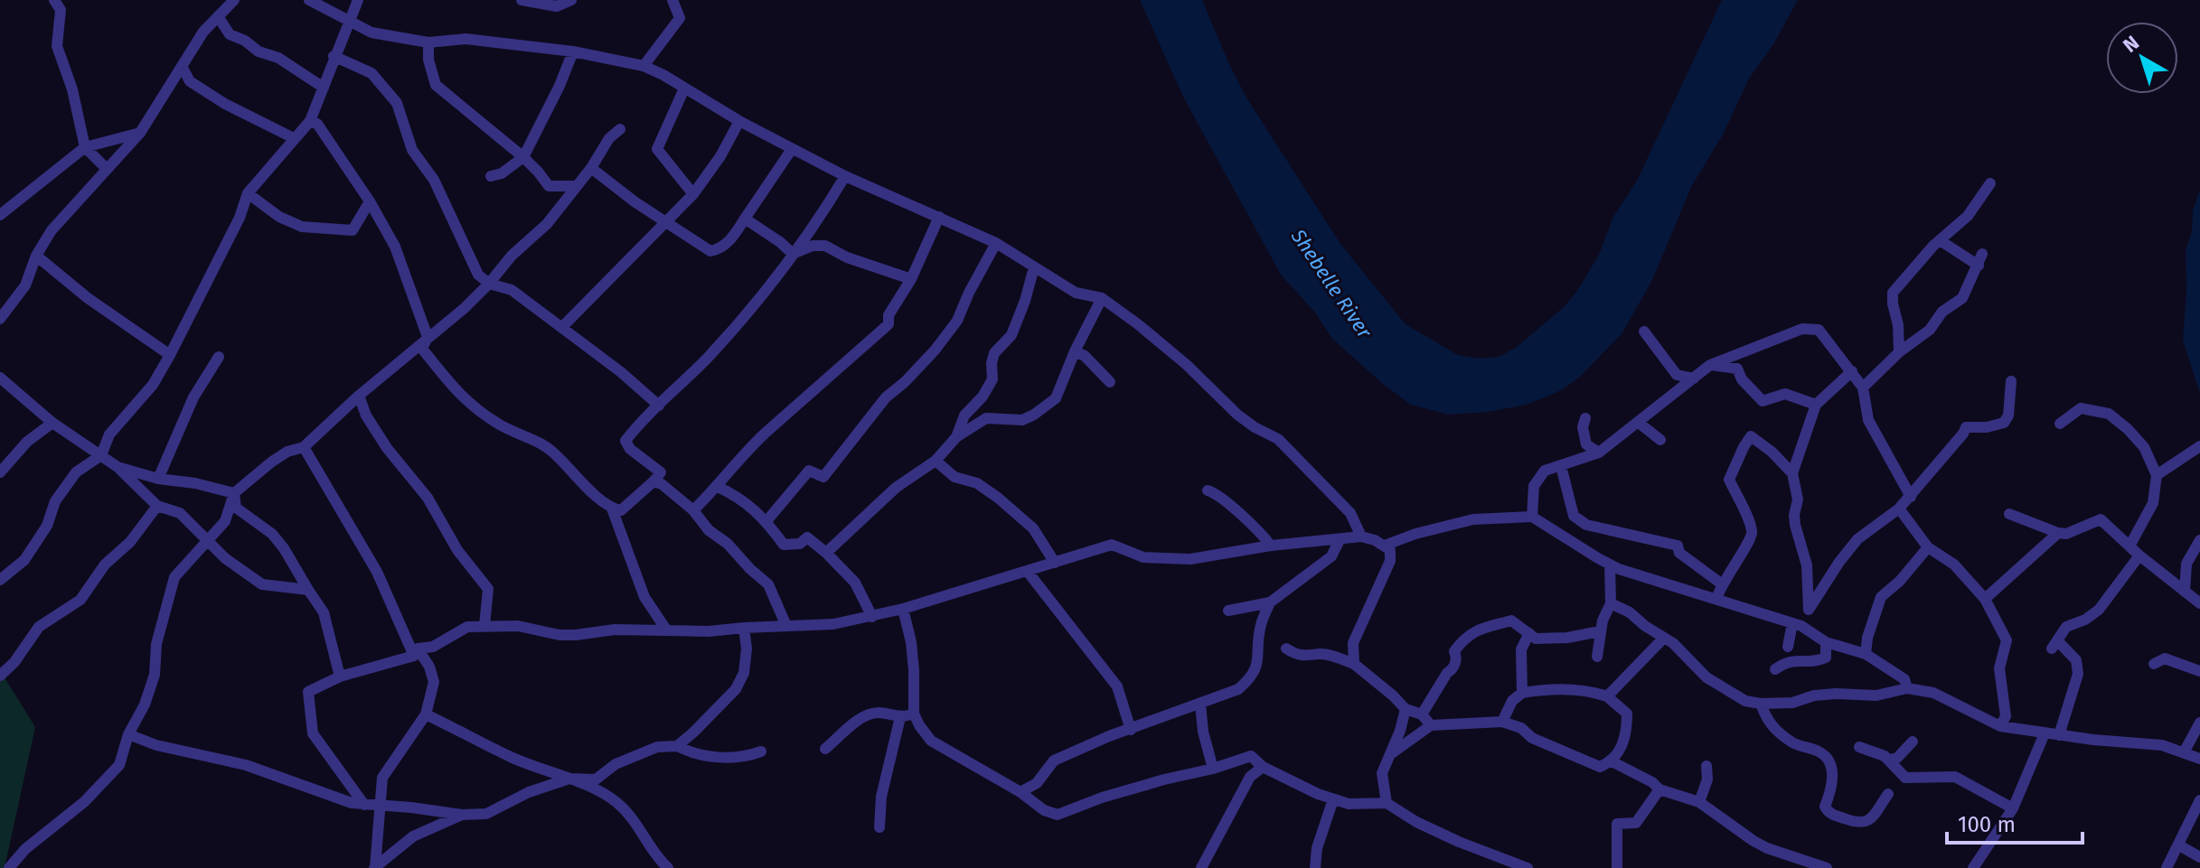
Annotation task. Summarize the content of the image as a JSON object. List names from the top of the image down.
{
  "water": ["Shebelle River"],
  "scale_bar": "100 m",
  "north": "top left"
}
